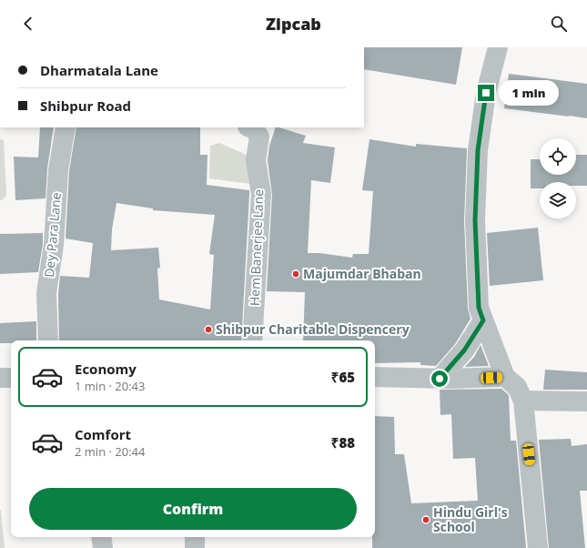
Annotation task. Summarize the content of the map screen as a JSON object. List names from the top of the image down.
{
  "streets": {
    "street": ["Dey Para Lane", "Hem Banerjee Lane"]
  },
  "places": ["Majumdar Bhaban", "Shibpur Charitable Dispencery", "Hindu Girl's School"],
  "page": {
    "header": "Zipcab",
    "banner": ["Dharmatala Lane", "Shibpur Road"],
    "bubble": "1 min",
    "list": [
      {
        "name": "Economy",
        "note": "1 min · 20:43",
        "value": "₹65"
      },
      {
        "name": "Comfort",
        "note": "2 min · 20:44",
        "value": "₹88"
      }
    ],
    "buttons": "Confirm"
  }
}
